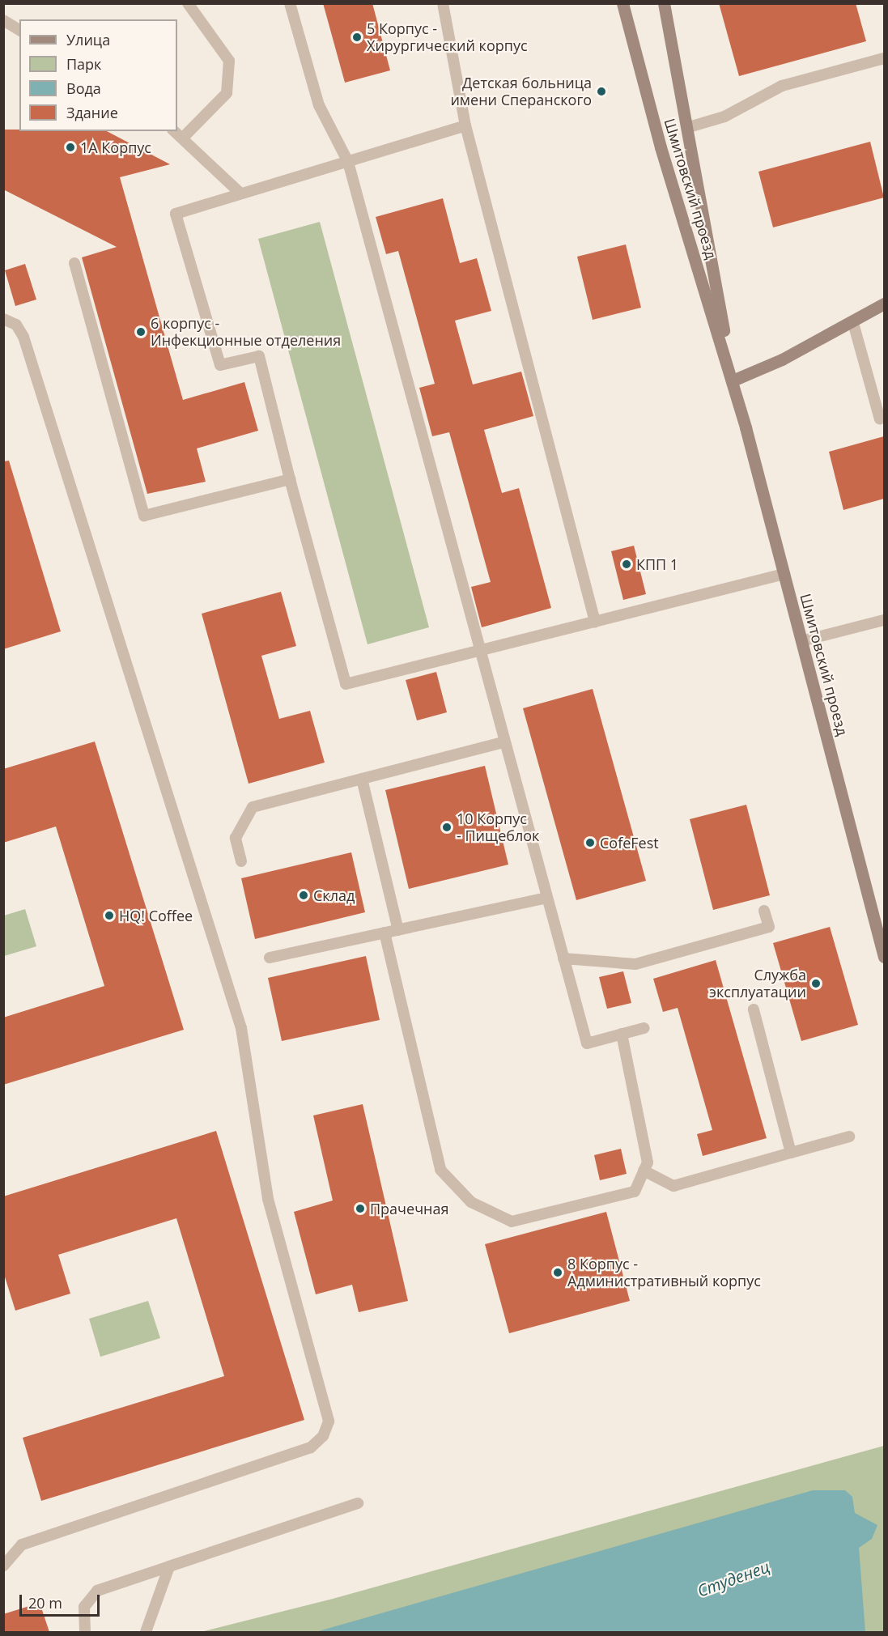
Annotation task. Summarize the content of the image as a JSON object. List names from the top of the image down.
{
  "streets": {
    "main road": ["Шмитовский проезд"]
  },
  "water": ["Студенец"],
  "places": [
    "5 Корпус - Хирургический корпус",
    "Детская больница имени Сперанского",
    "1А Корпус",
    "6 корпус - Инфекционные отделения",
    "КПП 1",
    "10 Корпус - Пищеблок",
    "CofeFest",
    "Склад",
    "HQ! Coffee",
    "Служба эксплуатации",
    "Прачечная",
    "8 Корпус - Административный корпус"
  ],
  "legend": [
    "Улица",
    "Парк",
    "Вода",
    "Здание"
  ],
  "scale_bar": "20 m"
}
